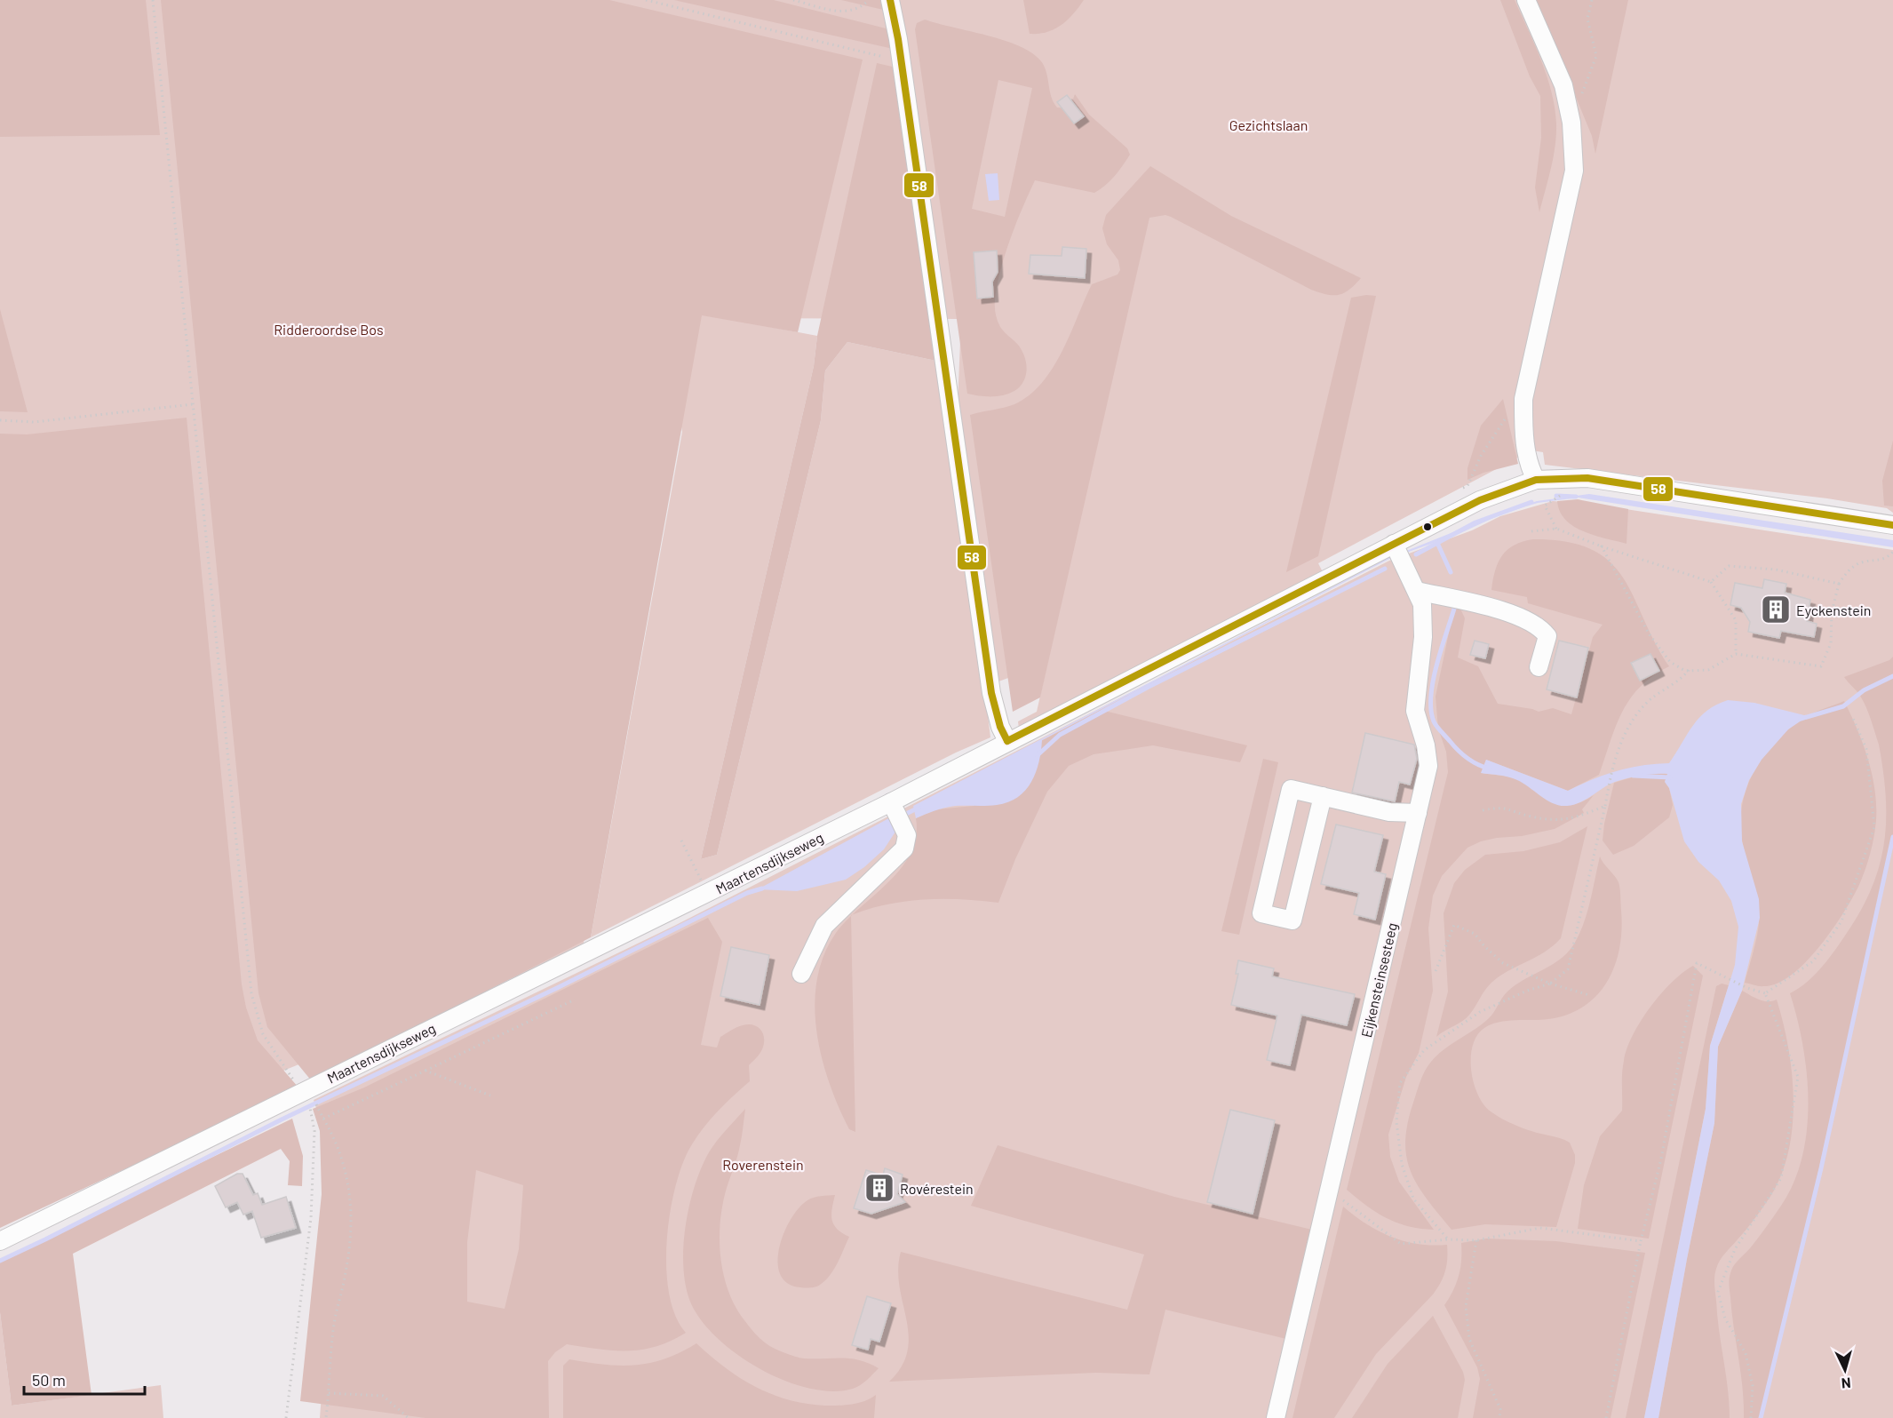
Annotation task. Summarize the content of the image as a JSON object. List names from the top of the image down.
{
  "streets": {
    "street": ["Maartensdijkseweg", "Eijkensteinsesteeg"]
  },
  "crossings": [
    ["Maartensdijkseweg", "Eijkensteinsesteeg"]
  ],
  "parks": ["Gezichtslaan", "Ridderoordse Bos", "Roverenstein"],
  "places": {
    "building": ["Eyckenstein", "Rovérestein"]
  },
  "lines": ["transit line 58"],
  "scale_bar": "50 m",
  "north": "bottom"
}
